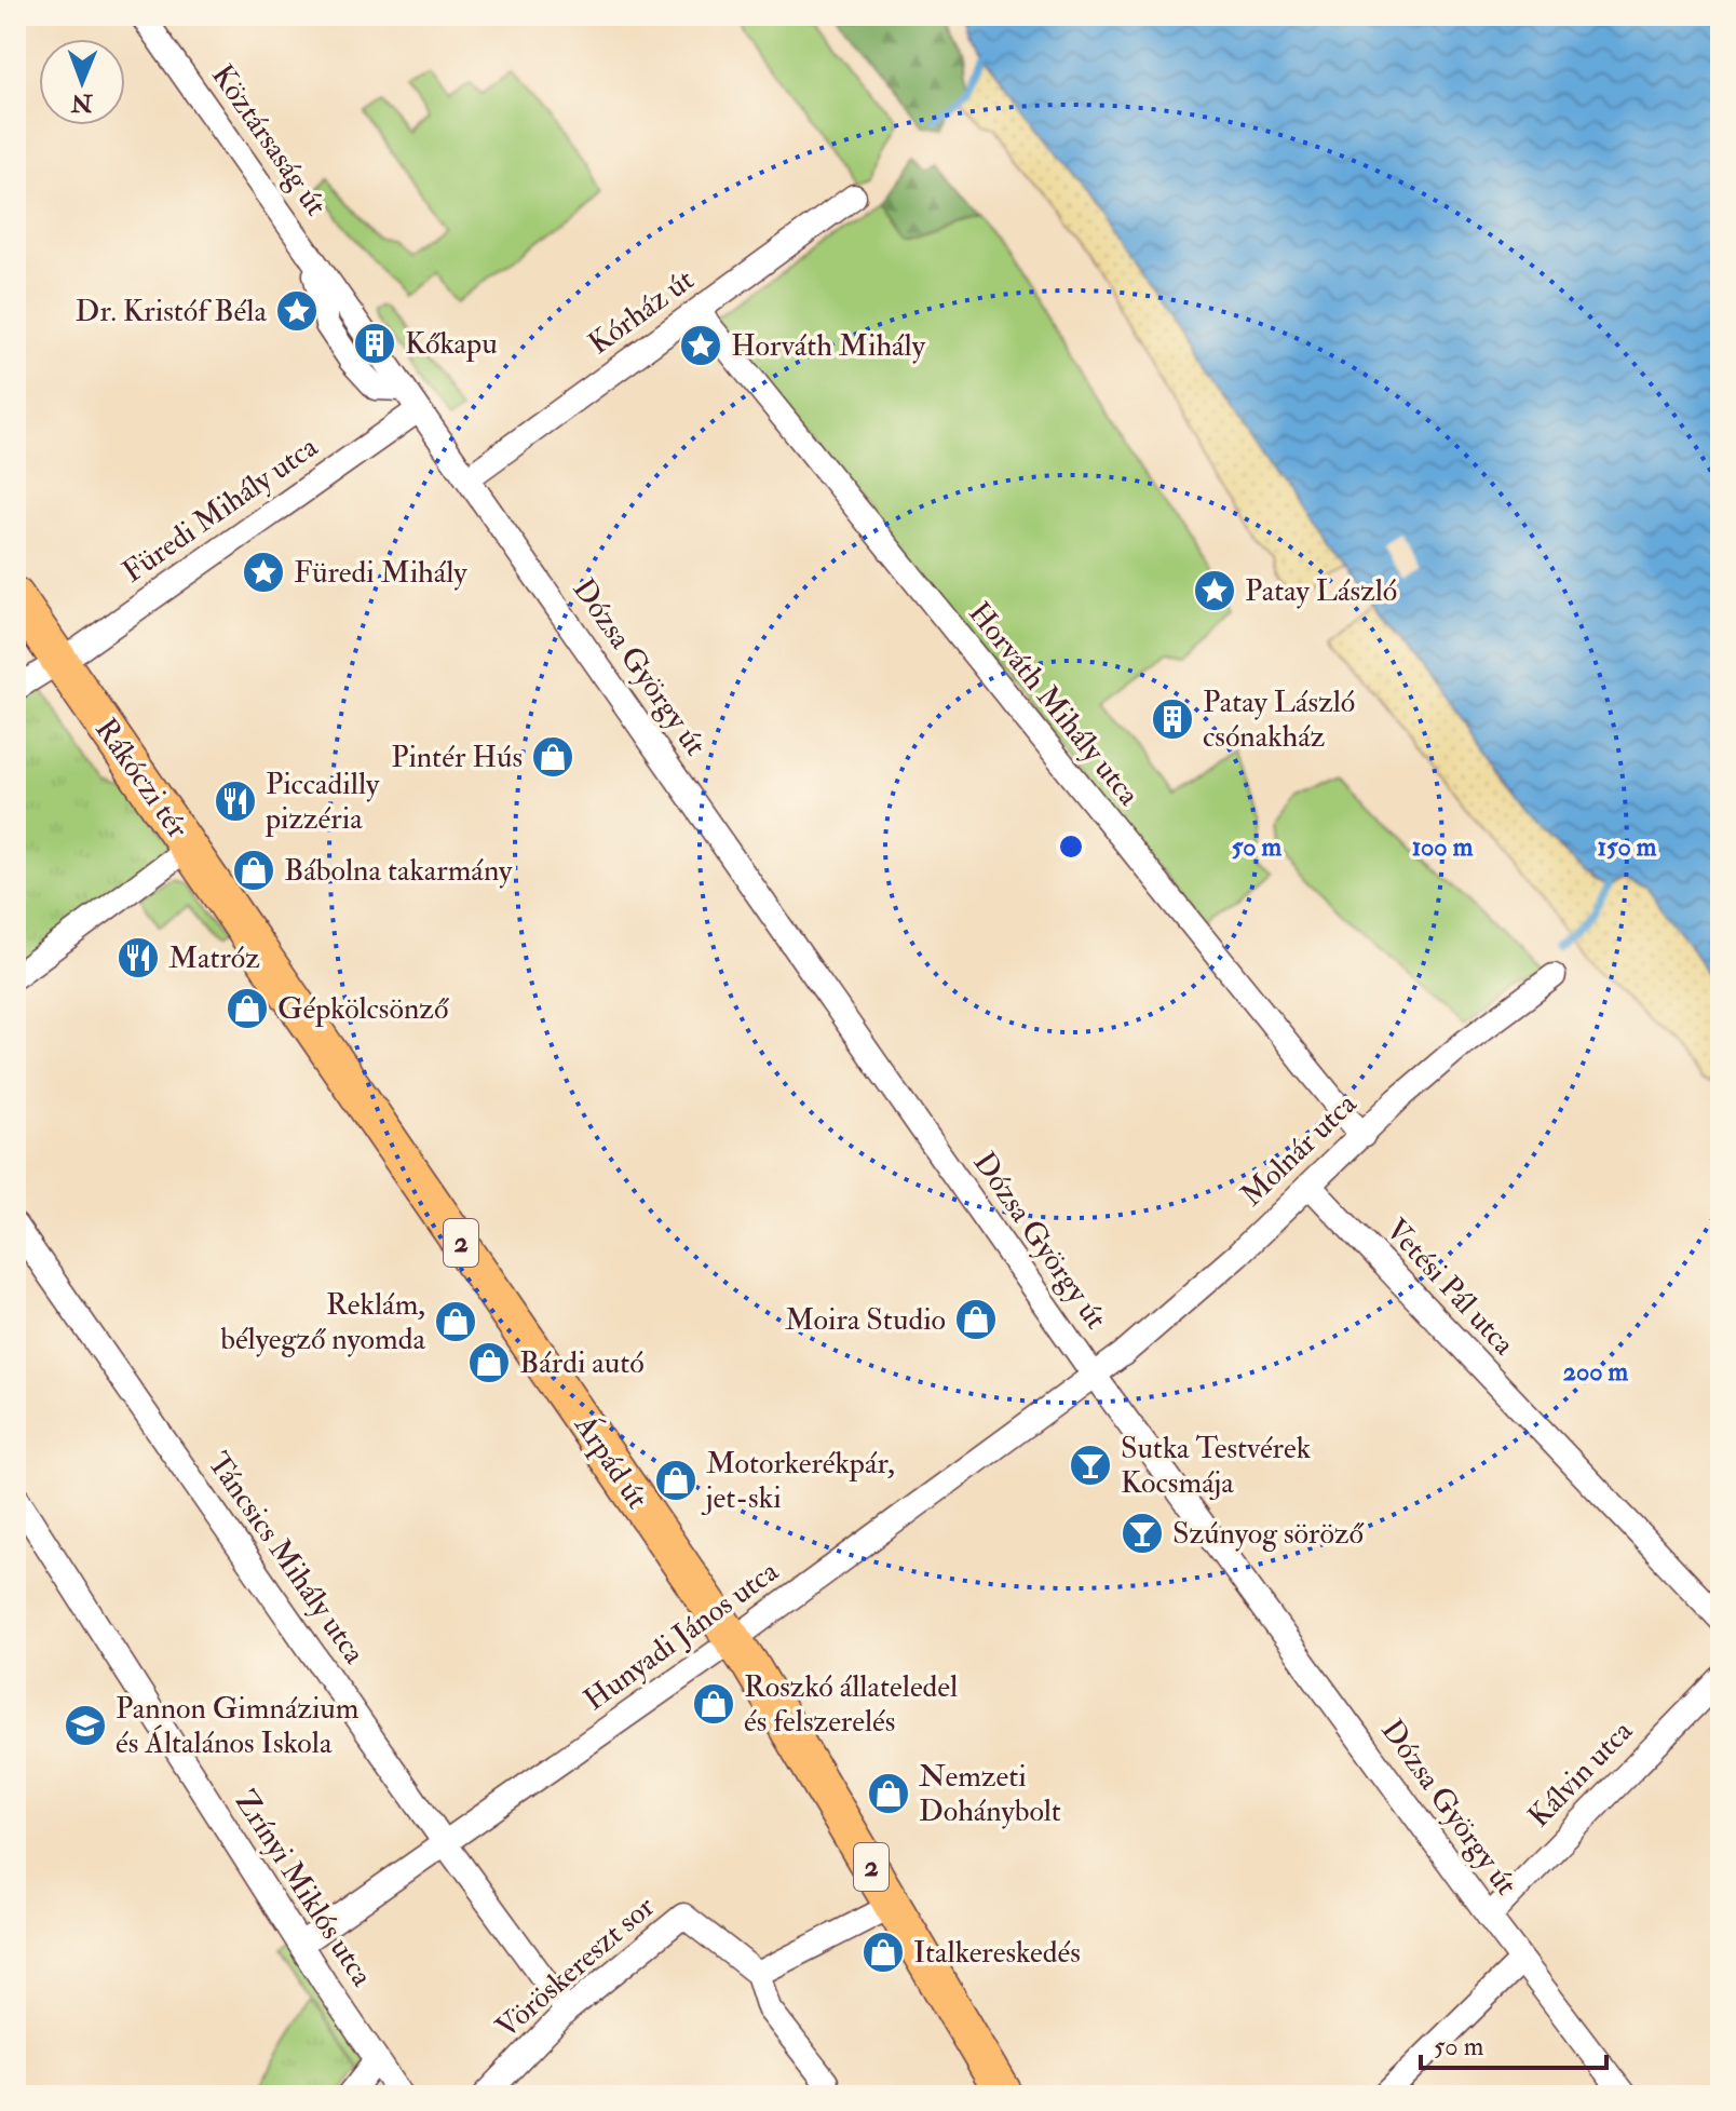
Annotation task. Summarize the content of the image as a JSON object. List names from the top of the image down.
{
  "streets": {
    "main road": ["Rákóczi tér", "2", "Árpád út"],
    "street": [
      "Köztársaság út",
      "Kórház út",
      "Füredi Mihály utca",
      "Dózsa György út",
      "Horváth Mihály utca",
      "Molnár utca",
      "Vetési Pál utca",
      "Táncsics Mihály utca",
      "Hunyadi János utca",
      "Kálvin utca",
      "Zrínyi Miklós utca",
      "Vöröskereszt sor"
    ]
  },
  "crossings": [
    ["Köztársaság út", "Füredi Mihály utca"],
    ["Köztársaság út", "Dózsa György út"],
    ["Kórház út", "Dózsa György út"],
    ["Kórház út", "Horváth Mihály utca"],
    ["Füredi Mihály utca", "Dózsa György út"],
    ["Füredi Mihály utca", "Rákóczi tér"],
    ["Füredi Mihály utca", "2"],
    ["Dózsa György út", "Molnár utca"],
    ["Dózsa György út", "Hunyadi János utca"],
    ["Dózsa György út", "Kálvin utca"],
    ["Horváth Mihály utca", "Molnár utca"],
    ["Rákóczi tér", "2"],
    ["Rákóczi tér", "Árpád út"],
    ["Molnár utca", "Vetési Pál utca"],
    ["Molnár utca", "Hunyadi János utca"],
    ["Árpád út", "Hunyadi János utca"],
    ["Táncsics Mihály utca", "Hunyadi János utca"],
    ["Táncsics Mihály utca", "Vöröskereszt sor"],
    ["Hunyadi János utca", "Zrínyi Miklós utca"]
  ],
  "places": {
    "place": [
      "Dr. Kristóf Béla",
      "Horváth Mihály",
      "Füredi Mihály",
      "Patay László"
    ],
    "building": ["Kőkapu", "Patay László csónakház"],
    "shop": [
      "Pintér Hús",
      "Bábolna takarmány",
      "Gépkölcsönző",
      "Moira Studio",
      "Reklám, bélyegző nyomda",
      "Bárdi autó",
      "Motorkerékpár, jet-ski",
      "Roszkó állateledel és felszerelés",
      "Nemzeti Dohánybolt",
      "Italkereskedés"
    ],
    "restaurant": ["Piccadilly pizzéria", "Matróz"],
    "bar": ["Sutka Testvérek Kocsmája", "Szúnyog söröző"],
    "school or university": ["Pannon Gimnázium és Általános Iskola"]
  },
  "scale_bar": "50 m",
  "north": "bottom",
  "rings": [
    "50 m",
    "100 m",
    "150 m",
    "200 m"
  ]
}
